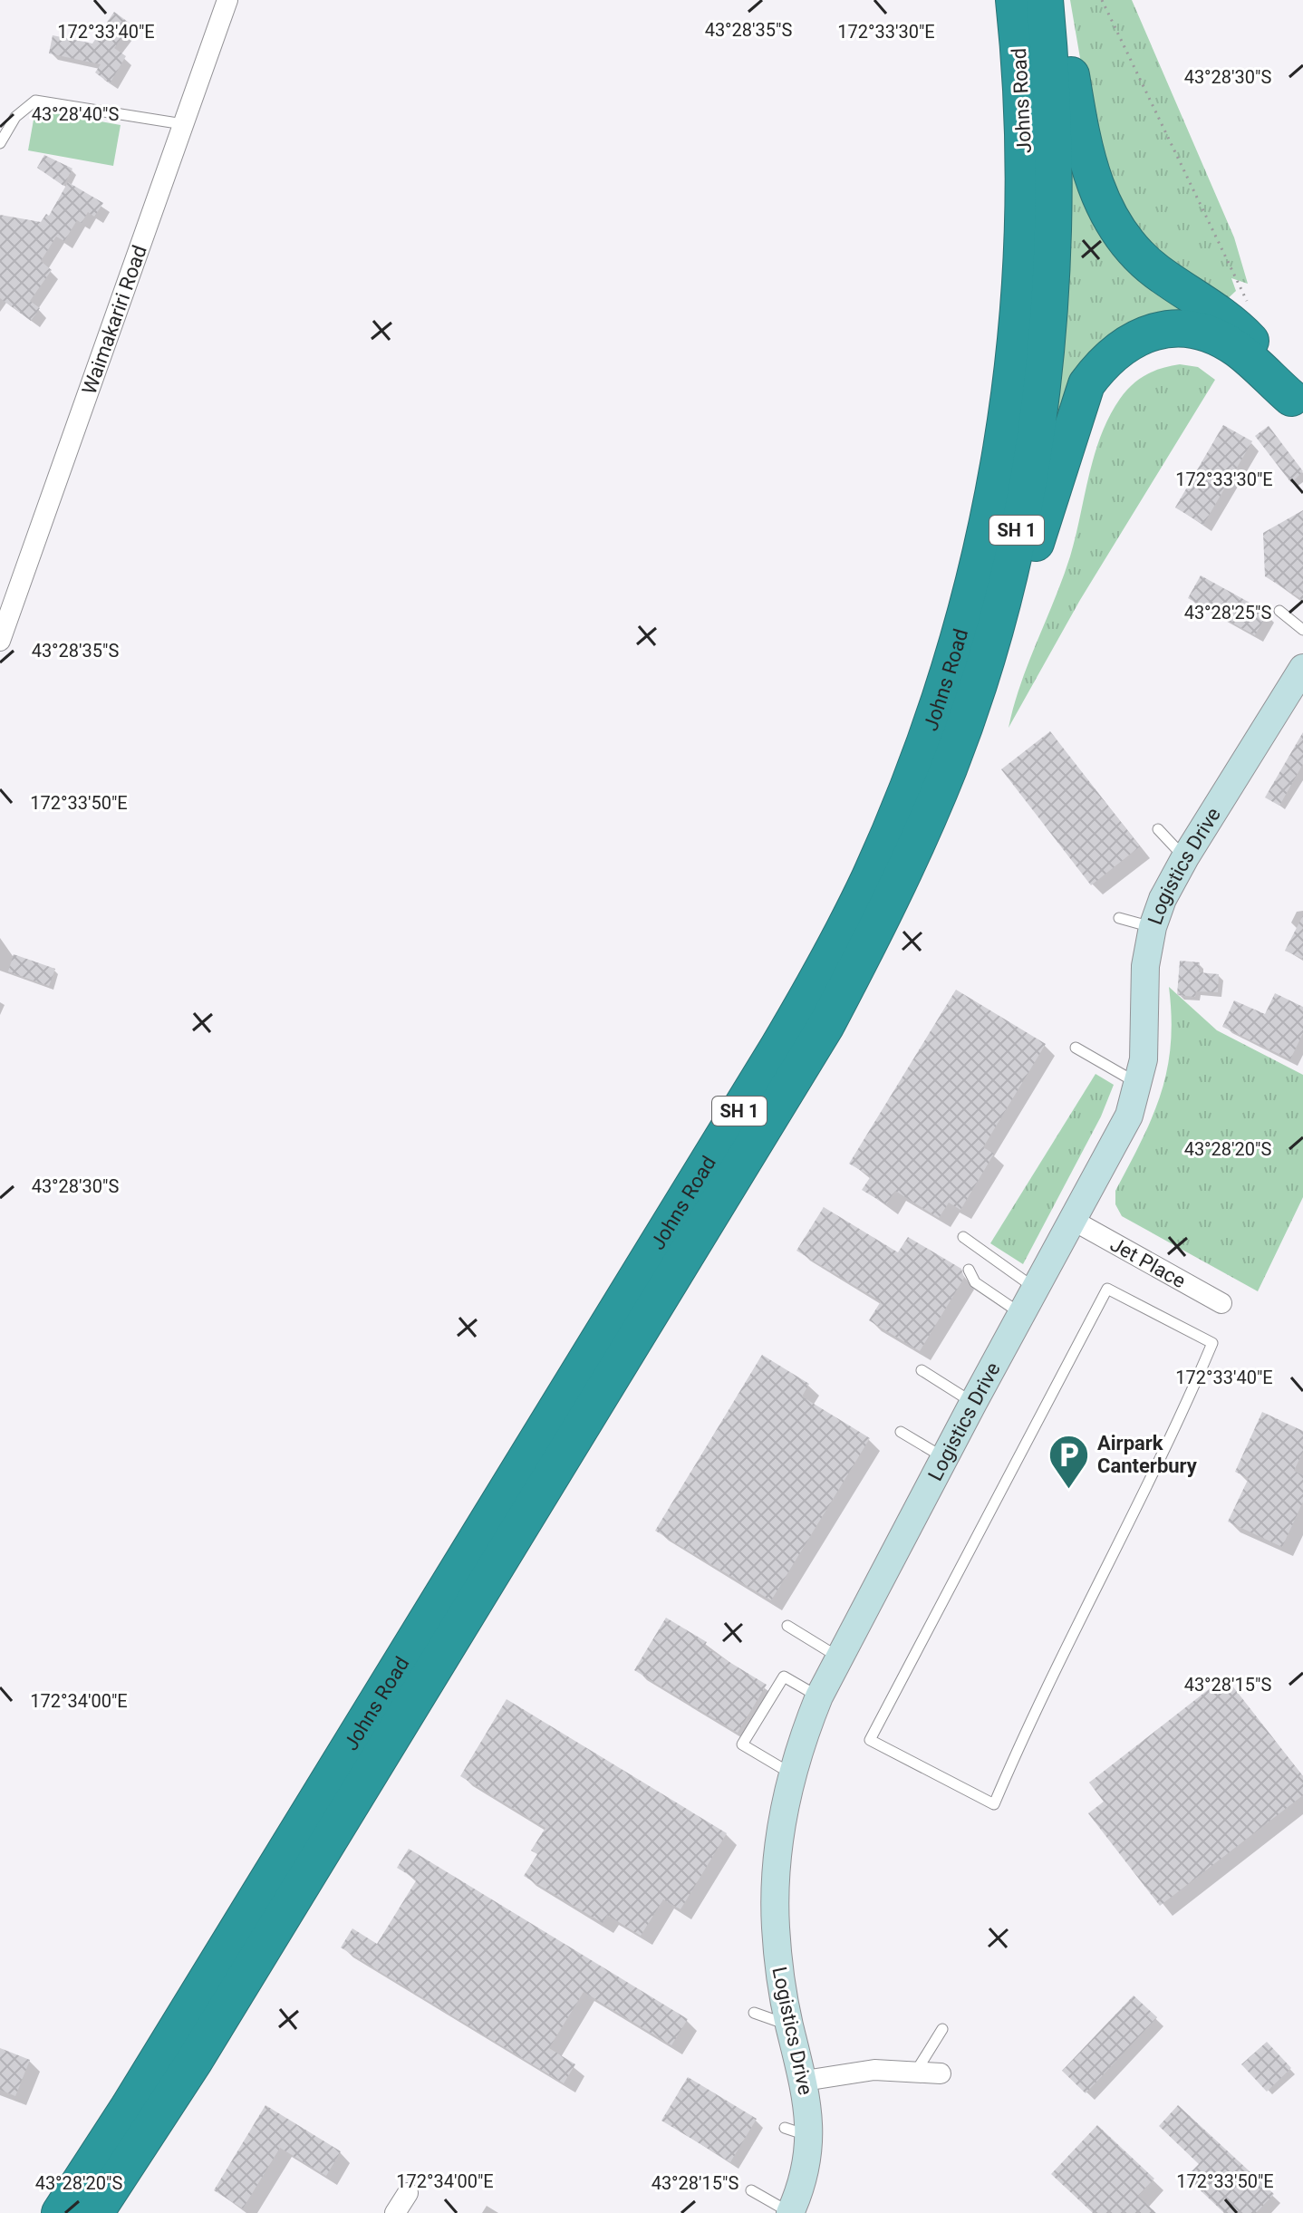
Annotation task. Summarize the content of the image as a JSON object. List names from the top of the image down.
{
  "streets": {
    "highway": ["Johns Road", "SH 1"],
    "street": ["Waimakariri Road", "Logistics Drive", "Jet Place"]
  },
  "crossings": [
    ["Logistics Drive", "Jet Place"]
  ],
  "places": {
    "parking": ["Airpark Canterbury"]
  },
  "coordinates": [
    "43°28'35\"S",
    "172°33'30\"E",
    "172°33'40\"E",
    "43°28'30\"S",
    "43°28'40\"S",
    "43°28'25\"S",
    "172°33'50\"E",
    "43°28'20\"S",
    "43°28'15\"S",
    "172°34'00\"E"
  ]
}
